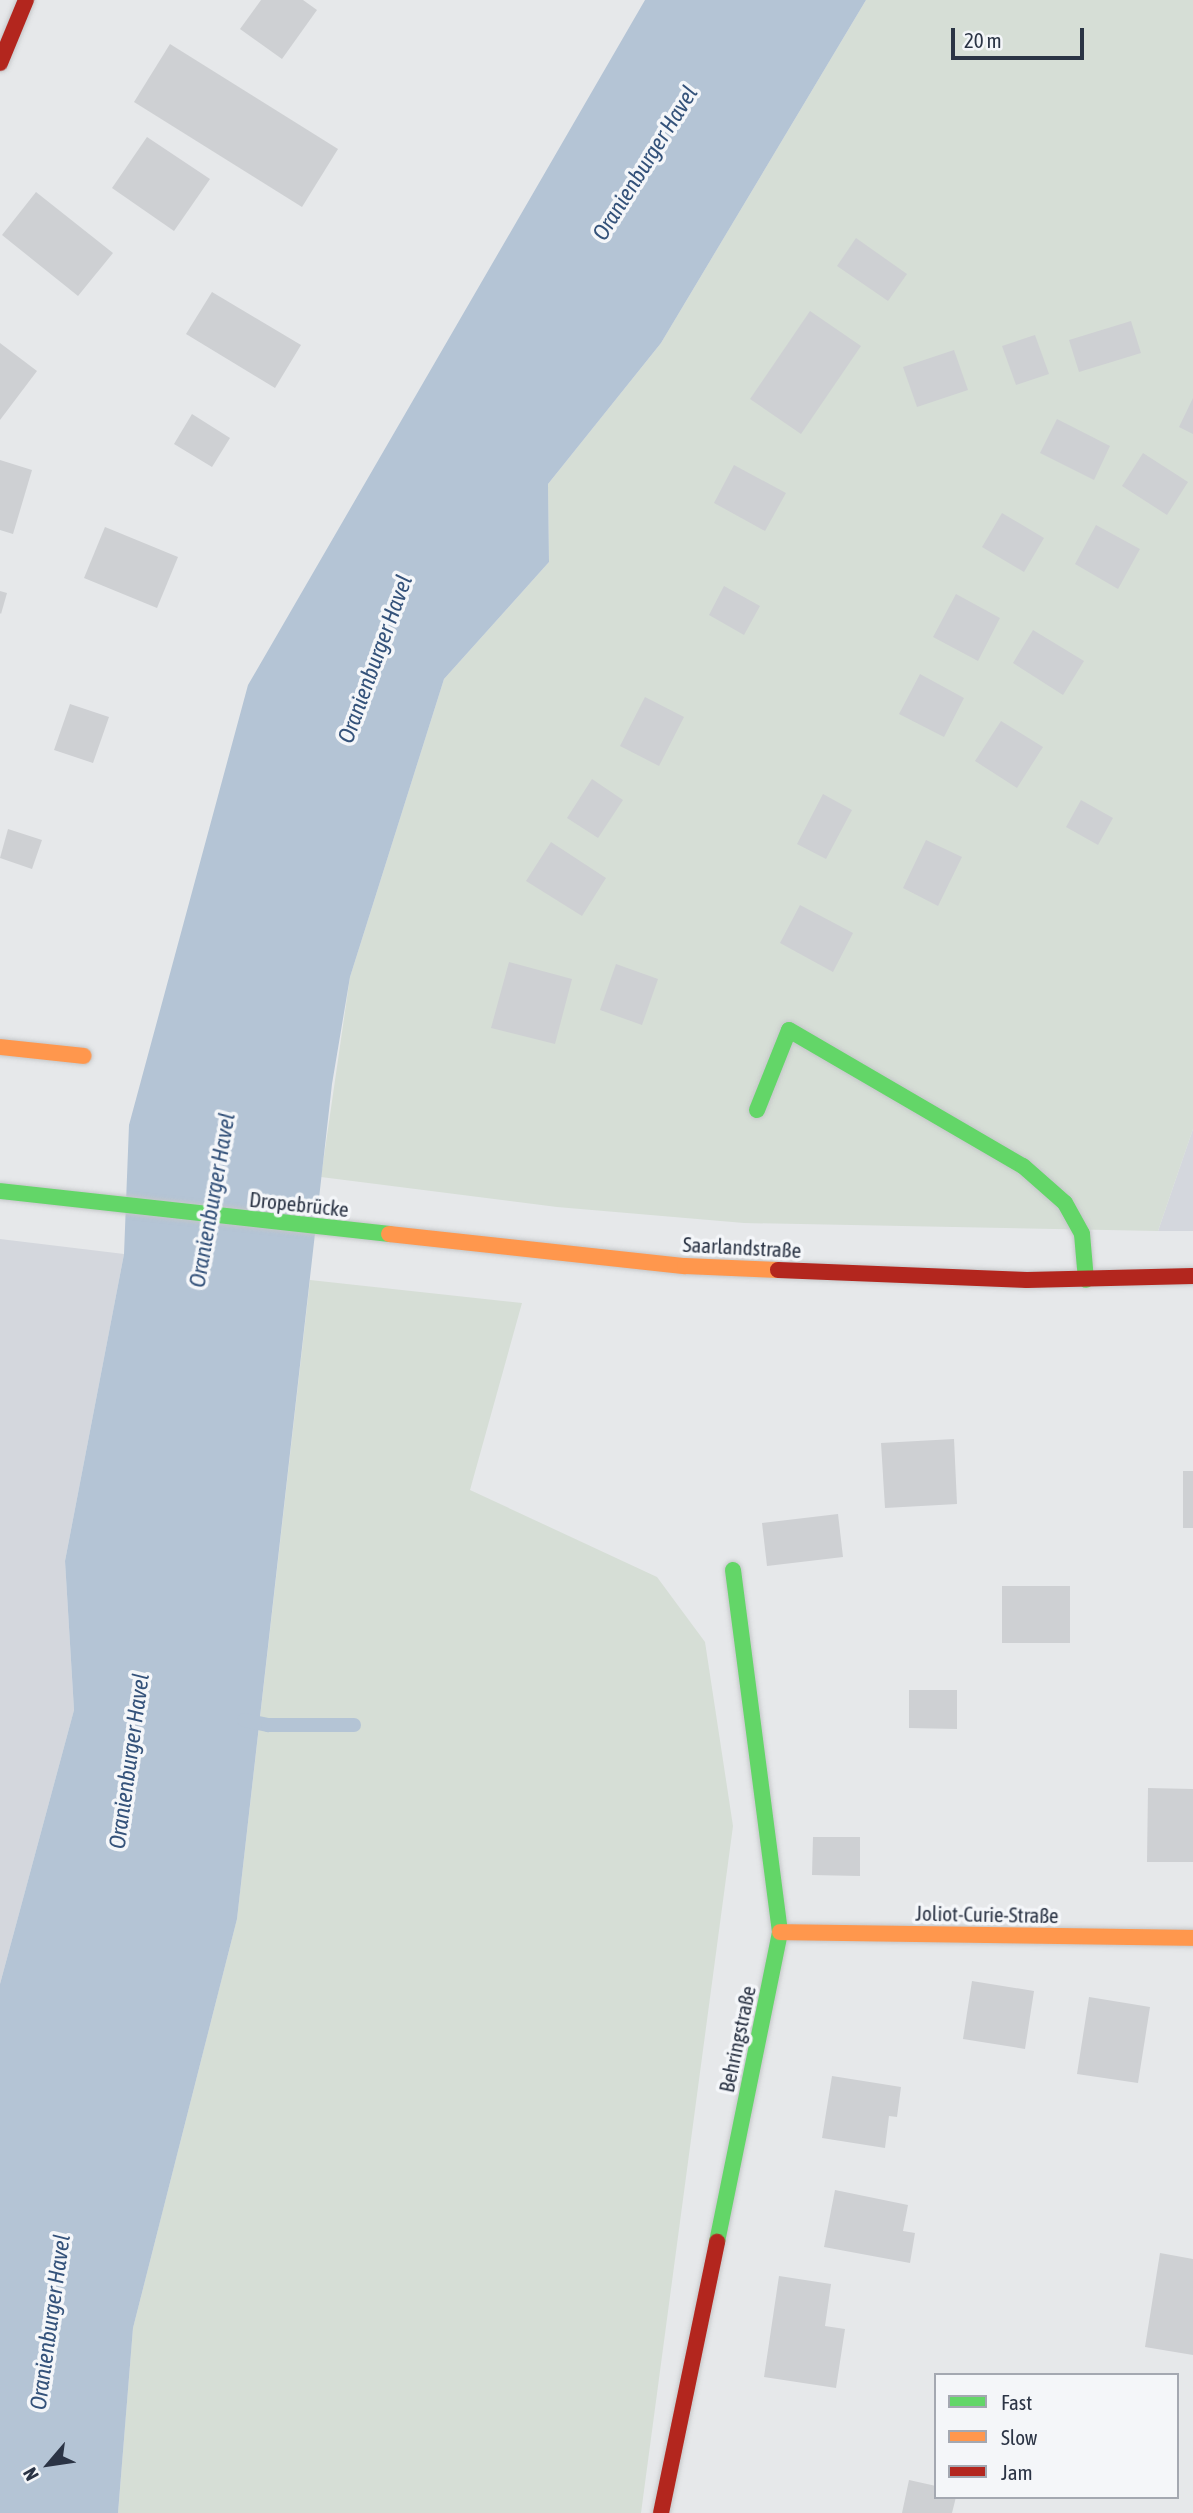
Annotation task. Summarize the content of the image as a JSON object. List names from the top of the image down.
{
  "streets": {
    "street": [
      "Dropebrücke",
      "Saarlandstraße",
      "Joliot-Curie-Straße",
      "Behringstraße"
    ]
  },
  "crossings": [
    ["Dropebrücke", "Saarlandstraße"],
    ["Joliot-Curie-Straße", "Behringstraße"]
  ],
  "water": ["Oranienburger Havel"],
  "legend": ["Fast", "Slow", "Jam"],
  "scale_bar": "20 m",
  "north": "bottom left"
}
